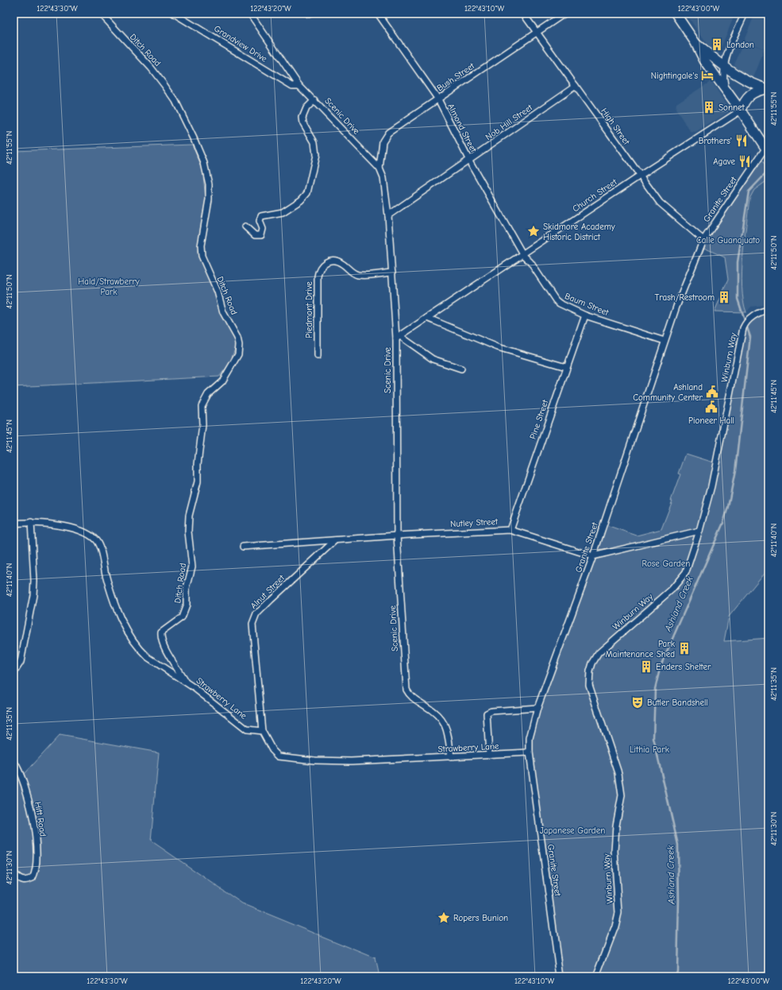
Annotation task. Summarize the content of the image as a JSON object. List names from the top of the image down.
{
  "streets": {
    "street": [
      "Grandview Drive",
      "Ditch Road",
      "Bush Street",
      "Scenic Drive",
      "Nob Hill Street",
      "High Street",
      "Almond Street",
      "Church Street",
      "Granite Street",
      "Baum Street",
      "Piedmont Drive",
      "Winburn Way",
      "Pine Street",
      "Nutley Street",
      "Alnut Street",
      "Strawberry Lane",
      "Hitt Road"
    ]
  },
  "crossings": [
    ["Grandview Drive", "Scenic Drive"],
    ["Ditch Road", "Strawberry Lane"],
    ["Bush Street", "Scenic Drive"],
    ["Bush Street", "High Street"],
    ["Bush Street", "Almond Street"],
    ["Scenic Drive", "Nob Hill Street"],
    ["Scenic Drive", "Church Street"],
    ["Scenic Drive", "Piedmont Drive"],
    ["Scenic Drive", "Nutley Street"],
    ["Scenic Drive", "Strawberry Lane"],
    ["Nob Hill Street", "High Street"],
    ["Nob Hill Street", "Almond Street"],
    ["High Street", "Church Street"],
    ["High Street", "Granite Street"],
    ["Almond Street", "Church Street"],
    ["Almond Street", "Baum Street"],
    ["Church Street", "Baum Street"],
    ["Granite Street", "Baum Street"],
    ["Granite Street", "Nutley Street"],
    ["Granite Street", "Strawberry Lane"],
    ["Baum Street", "Pine Street"],
    ["Pine Street", "Nutley Street"],
    ["Nutley Street", "Alnut Street"],
    ["Alnut Street", "Strawberry Lane"]
  ],
  "water": ["Ashland Creek"],
  "parks": [
    "Calle Guanajuato",
    "Hald/Strawberry Park",
    "Rose Garden",
    "Lithia Park",
    "Japanese Garden"
  ],
  "places": {
    "building": [
      "London",
      "Sonnet",
      "Trash/Restroom",
      "Park Maintenance Shed",
      "Enders Shelter"
    ],
    "hotel": ["Nightingale's"],
    "restaurant": ["Brothers'", "Agave"],
    "place": ["Skidmore Academy Historic District", "Ropers Bunion"],
    "public building": ["Ashland Community Center", "Pioneer Hall"],
    "theatre": ["Butler Bandshell"]
  },
  "coordinates": [
    "122°43'30\"W",
    "122°43'20\"W",
    "122°43'10\"W",
    "122°43'00\"W",
    "42°11'55\"N",
    "42°11'50\"N",
    "42°11'45\"N",
    "42°11'40\"N",
    "42°11'35\"N",
    "42°11'30\"N"
  ]
}
